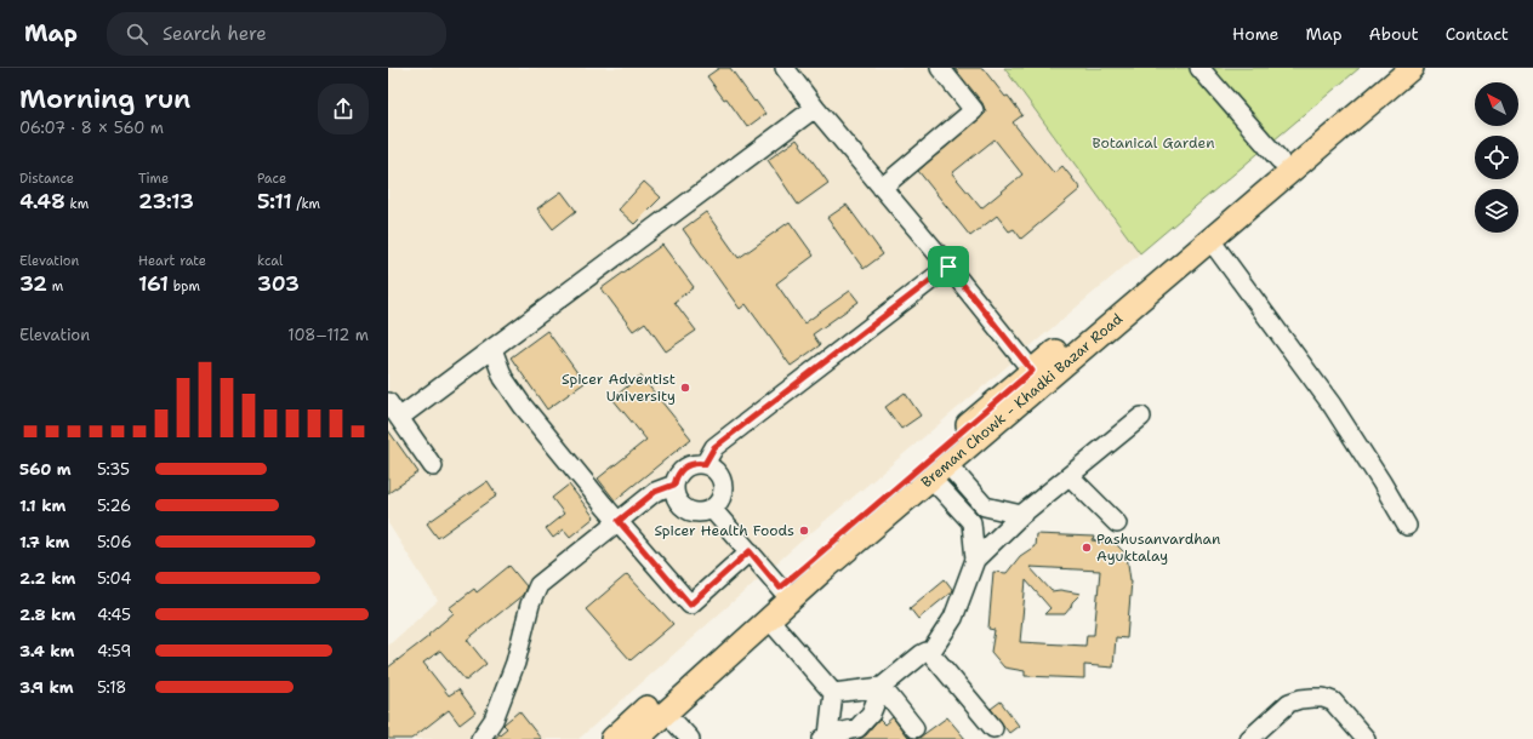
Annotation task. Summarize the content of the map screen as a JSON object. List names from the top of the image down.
{
  "streets": {
    "main road": ["Breman Chowk - Khadki Bazar Road"]
  },
  "parks": ["Botanical Garden"],
  "places": ["Spicer Adventist University", "Spicer Health Foods", "Pashusanvardhan Ayuktalay"],
  "north": "top left",
  "page": {
    "header": "Map",
    "search": "Search here",
    "nav": [
      "Home",
      "Map",
      "About",
      "Contact"
    ],
    "heading": ["Morning run", "06:07 · 8 × 560 m"],
    "stats": [
      ["Distance", "4.48 km"],
      ["Time", "23:13"],
      ["Pace", "5:11 /km"],
      ["Elevation", "32 m"],
      ["Heart rate", "161 bpm"],
      ["kcal", "303"]
    ],
    "chart": ["Elevation", "108–112 m"],
    "list": [
      {
        "name": "560 m",
        "note": "5:35"
      },
      {
        "name": "1.1 km",
        "note": "5:26"
      },
      {
        "name": "1.7 km",
        "note": "5:06"
      },
      {
        "name": "2.2 km",
        "note": "5:04"
      },
      {
        "name": "2.8 km",
        "note": "4:45"
      },
      {
        "name": "3.4 km",
        "note": "4:59"
      },
      {
        "name": "3.9 km",
        "note": "5:18"
      }
    ]
  }
}
